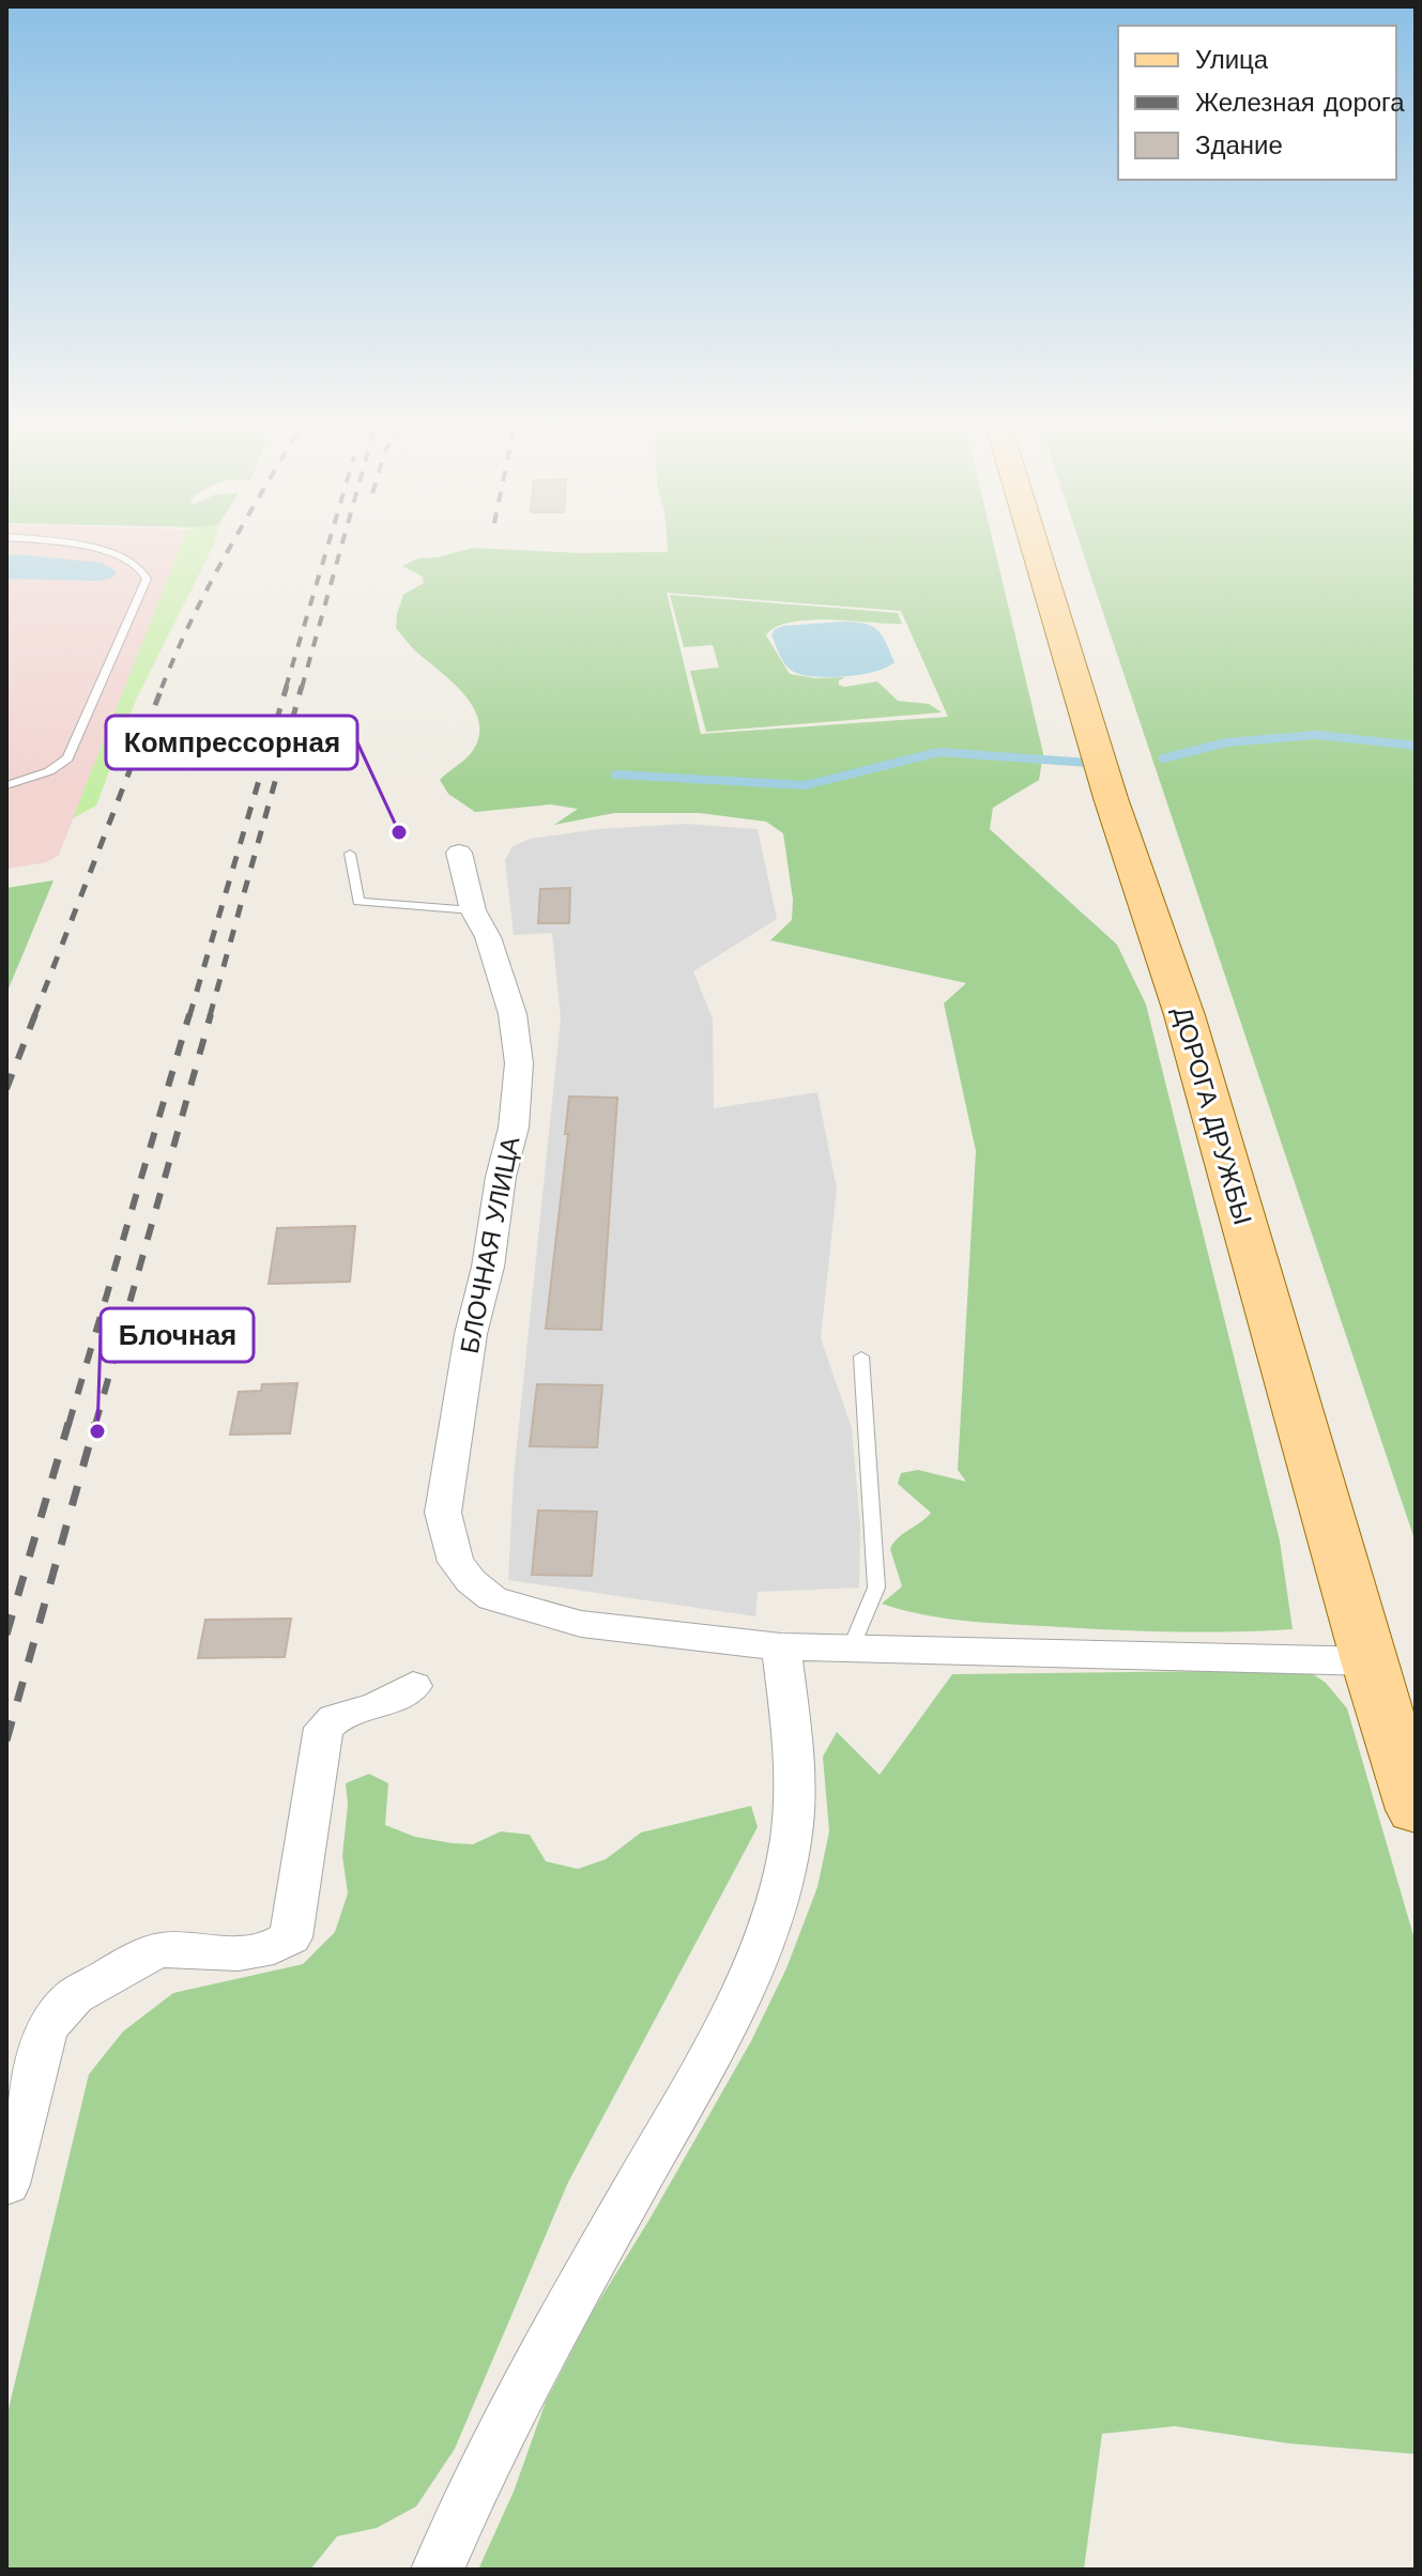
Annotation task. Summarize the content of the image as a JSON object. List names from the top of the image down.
{
  "streets": {
    "main road": ["ДОРОГА ДРУЖБЫ"],
    "street": ["БЛОЧНАЯ УЛИЦА"]
  },
  "crossings": [
    ["ДОРОГА ДРУЖБЫ", "БЛОЧНАЯ УЛИЦА"]
  ],
  "places": ["Компрессорная", "Блочная"],
  "legend": ["Улица", "Железная дорога", "Здание"]
}
